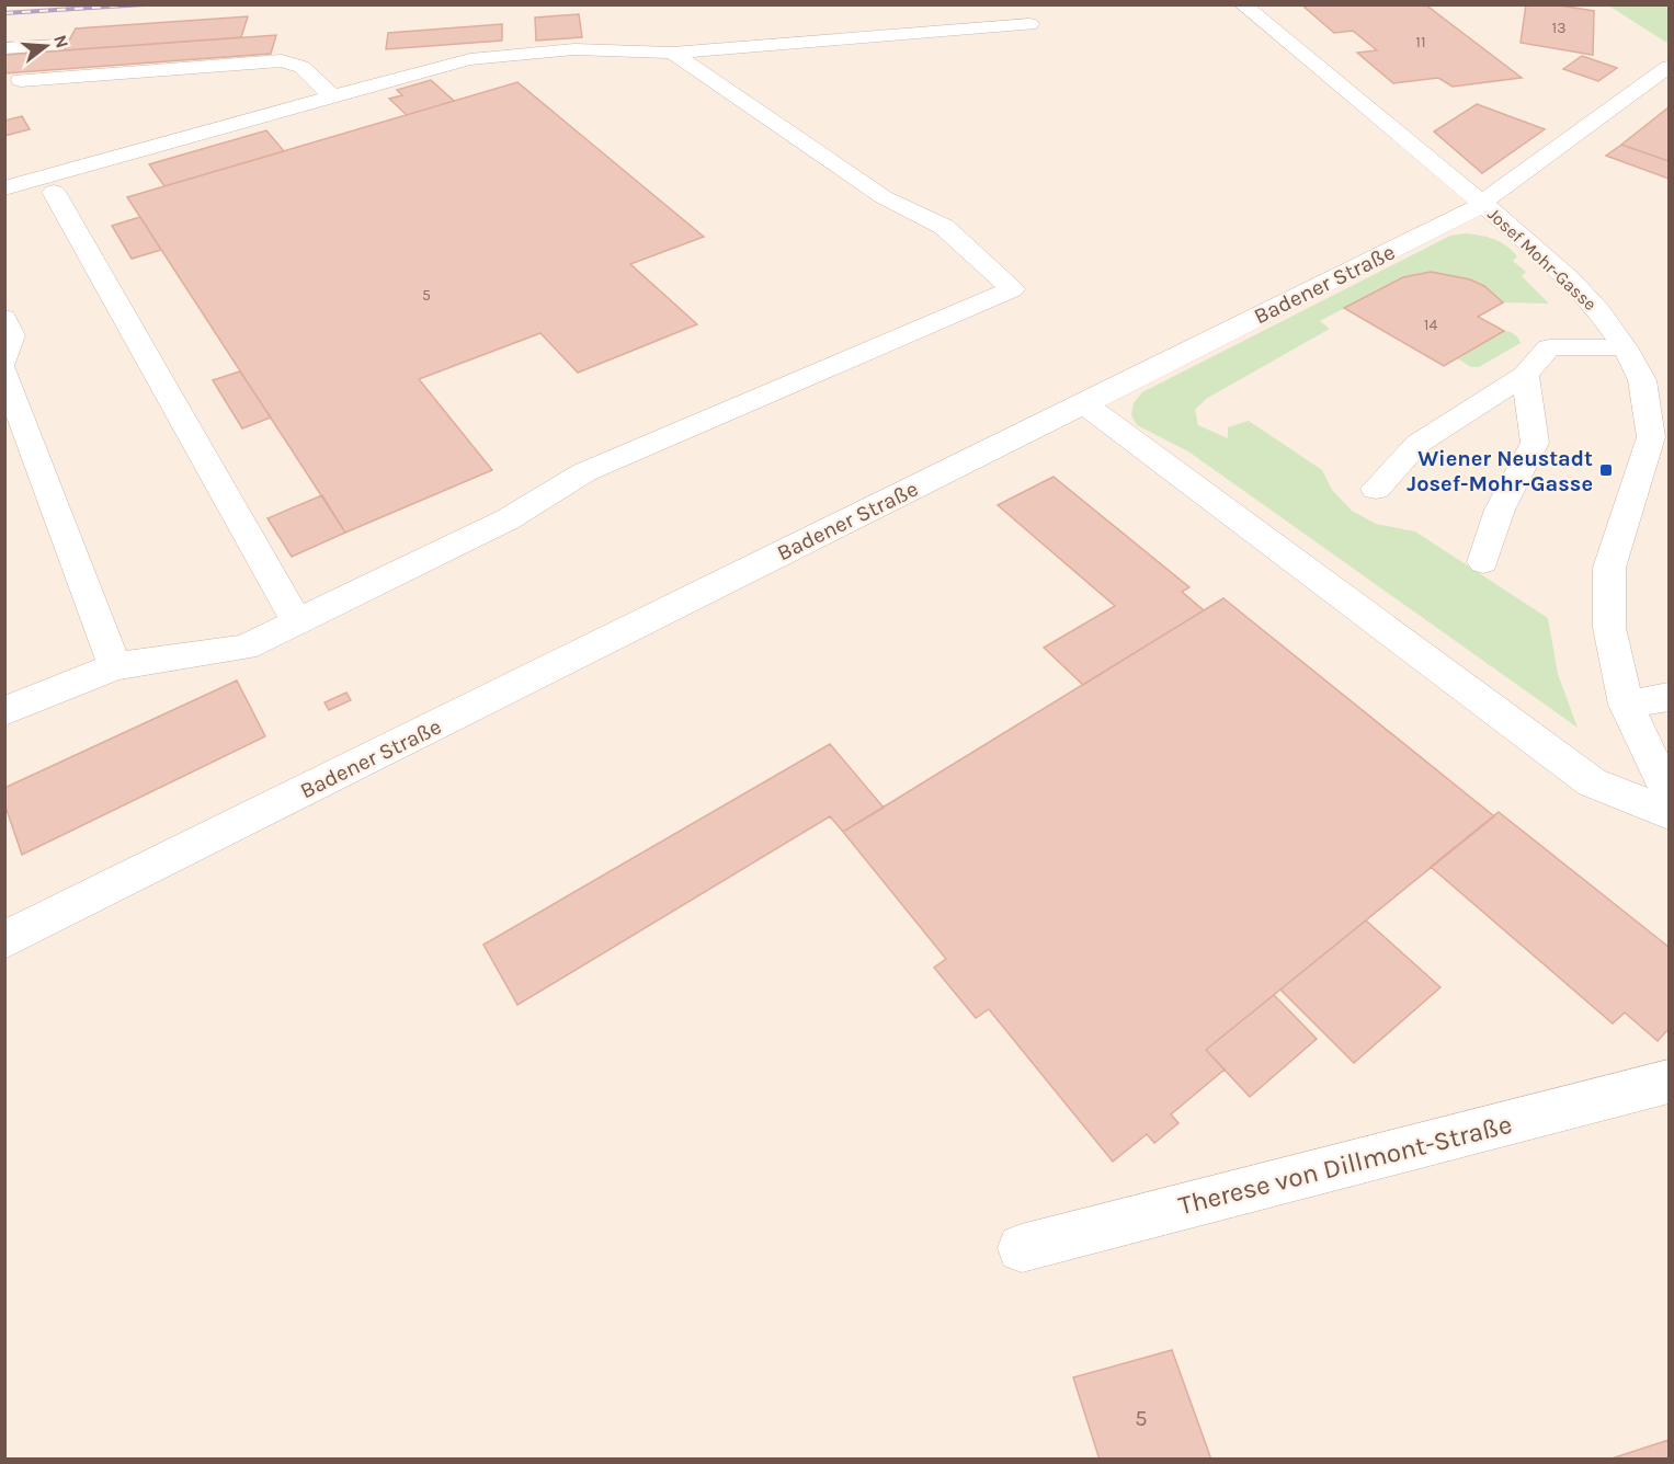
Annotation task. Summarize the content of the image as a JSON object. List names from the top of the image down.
{
  "streets": {
    "street": ["Josef Mohr-Gasse", "Badener Straße", "Therese von Dillmont-Straße"]
  },
  "crossings": [
    ["Josef Mohr-Gasse", "Badener Straße"]
  ],
  "places": {
    "transit": ["Wiener Neustadt Josef-Mohr-Gasse"]
  },
  "house_numbers": [
    "13",
    "11",
    "5",
    "14",
    "5"
  ],
  "north": "right"
}
